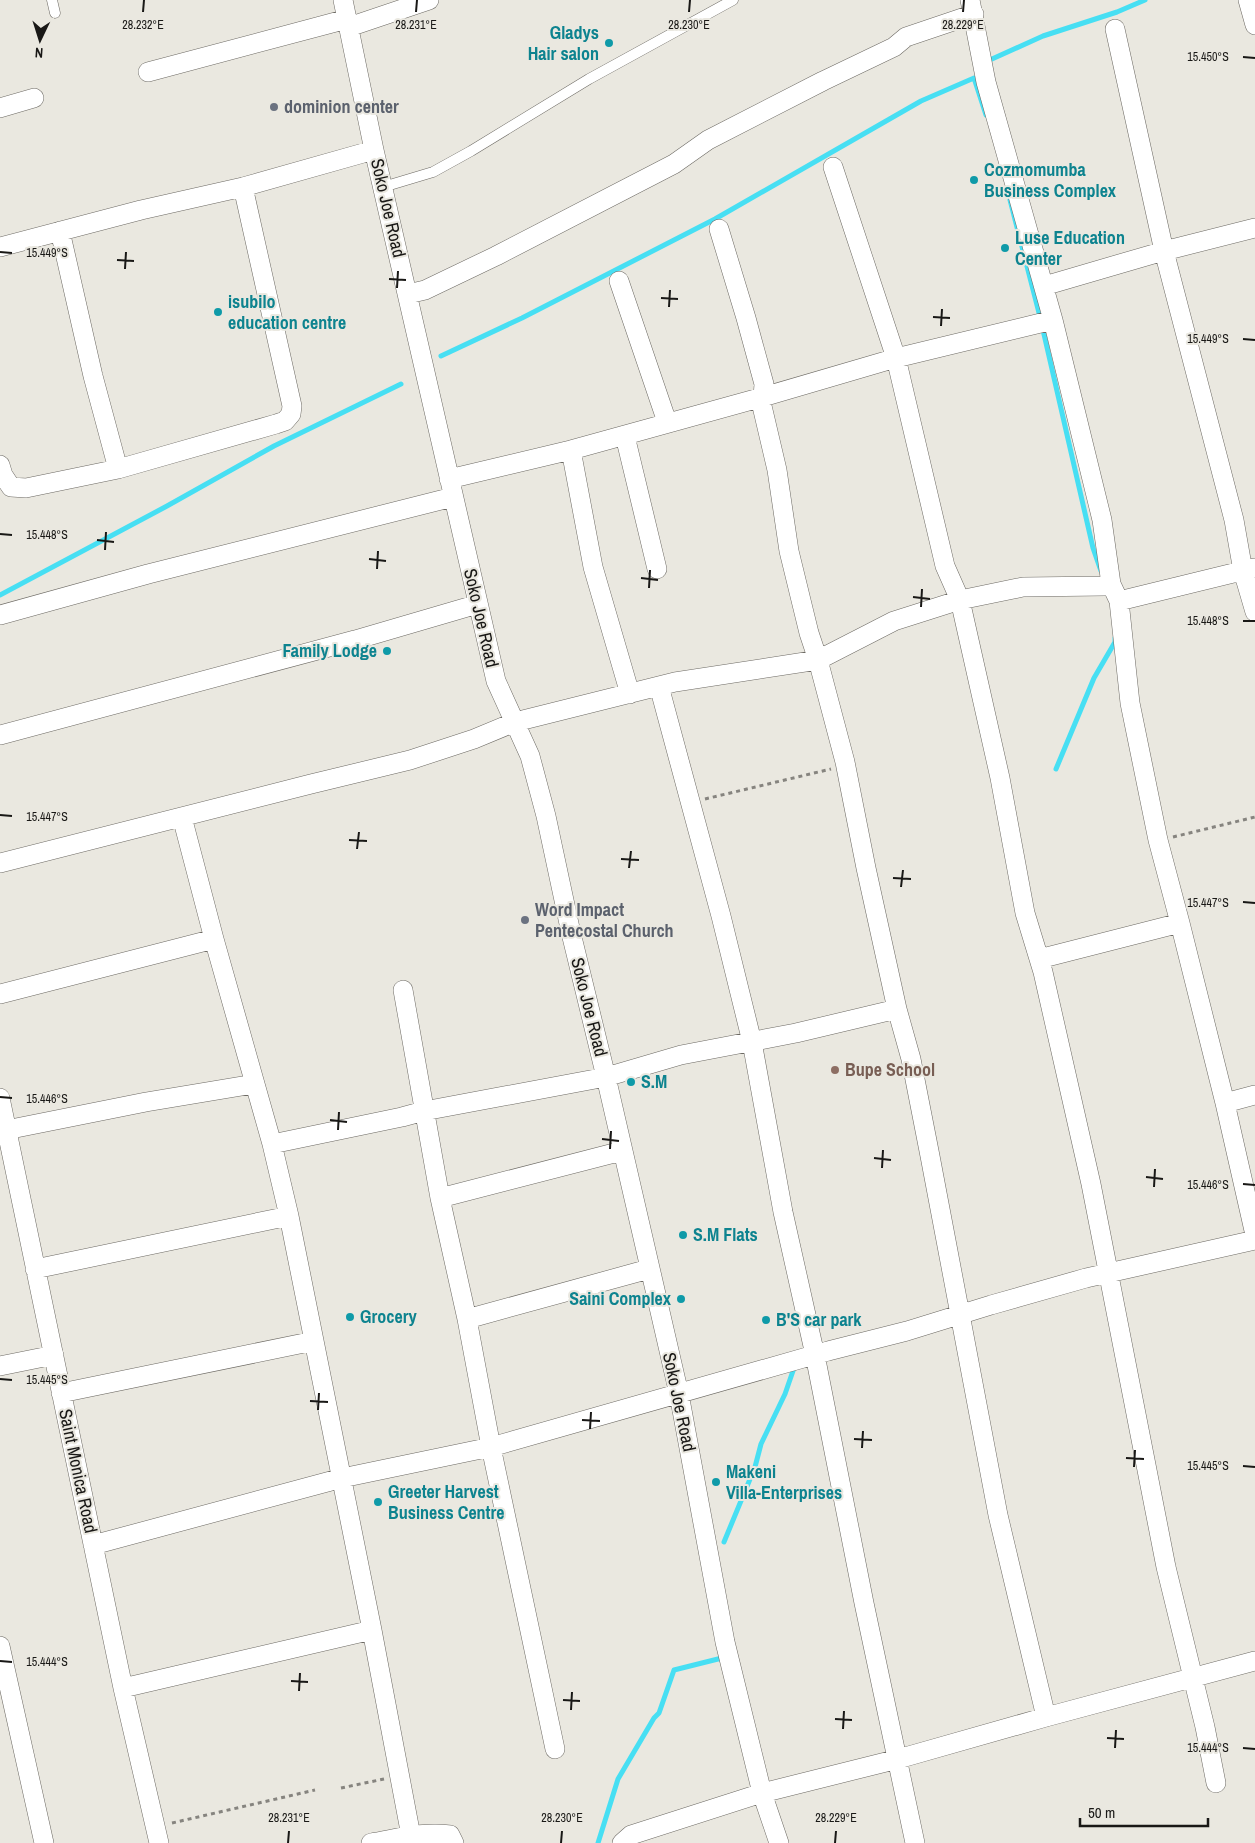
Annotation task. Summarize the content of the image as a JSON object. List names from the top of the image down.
{
  "streets": {
    "street": ["Soko Joe Road", "Saint Monica Road"]
  },
  "places": [
    "Gladys Hair salon",
    "dominion center",
    "Cozmomumba Business Complex",
    "Luse Education Center",
    "isubilo education centre",
    "Family Lodge",
    "Word Impact Pentecostal Church",
    "Bupe School",
    "S.M",
    "S.M Flats",
    "Saini Complex",
    "Grocery",
    "B'S car park",
    "Makeni Villa-Enterprises",
    "Greeter Harvest Business Centre"
  ],
  "scale_bar": "50 m",
  "north": "bottom",
  "coordinates": [
    "28.232°E",
    "28.231°E",
    "28.230°E",
    "28.229°E",
    "15.450°S",
    "15.449°S",
    "15.448°S",
    "15.447°S",
    "15.446°S",
    "15.445°S",
    "15.444°S"
  ]
}
